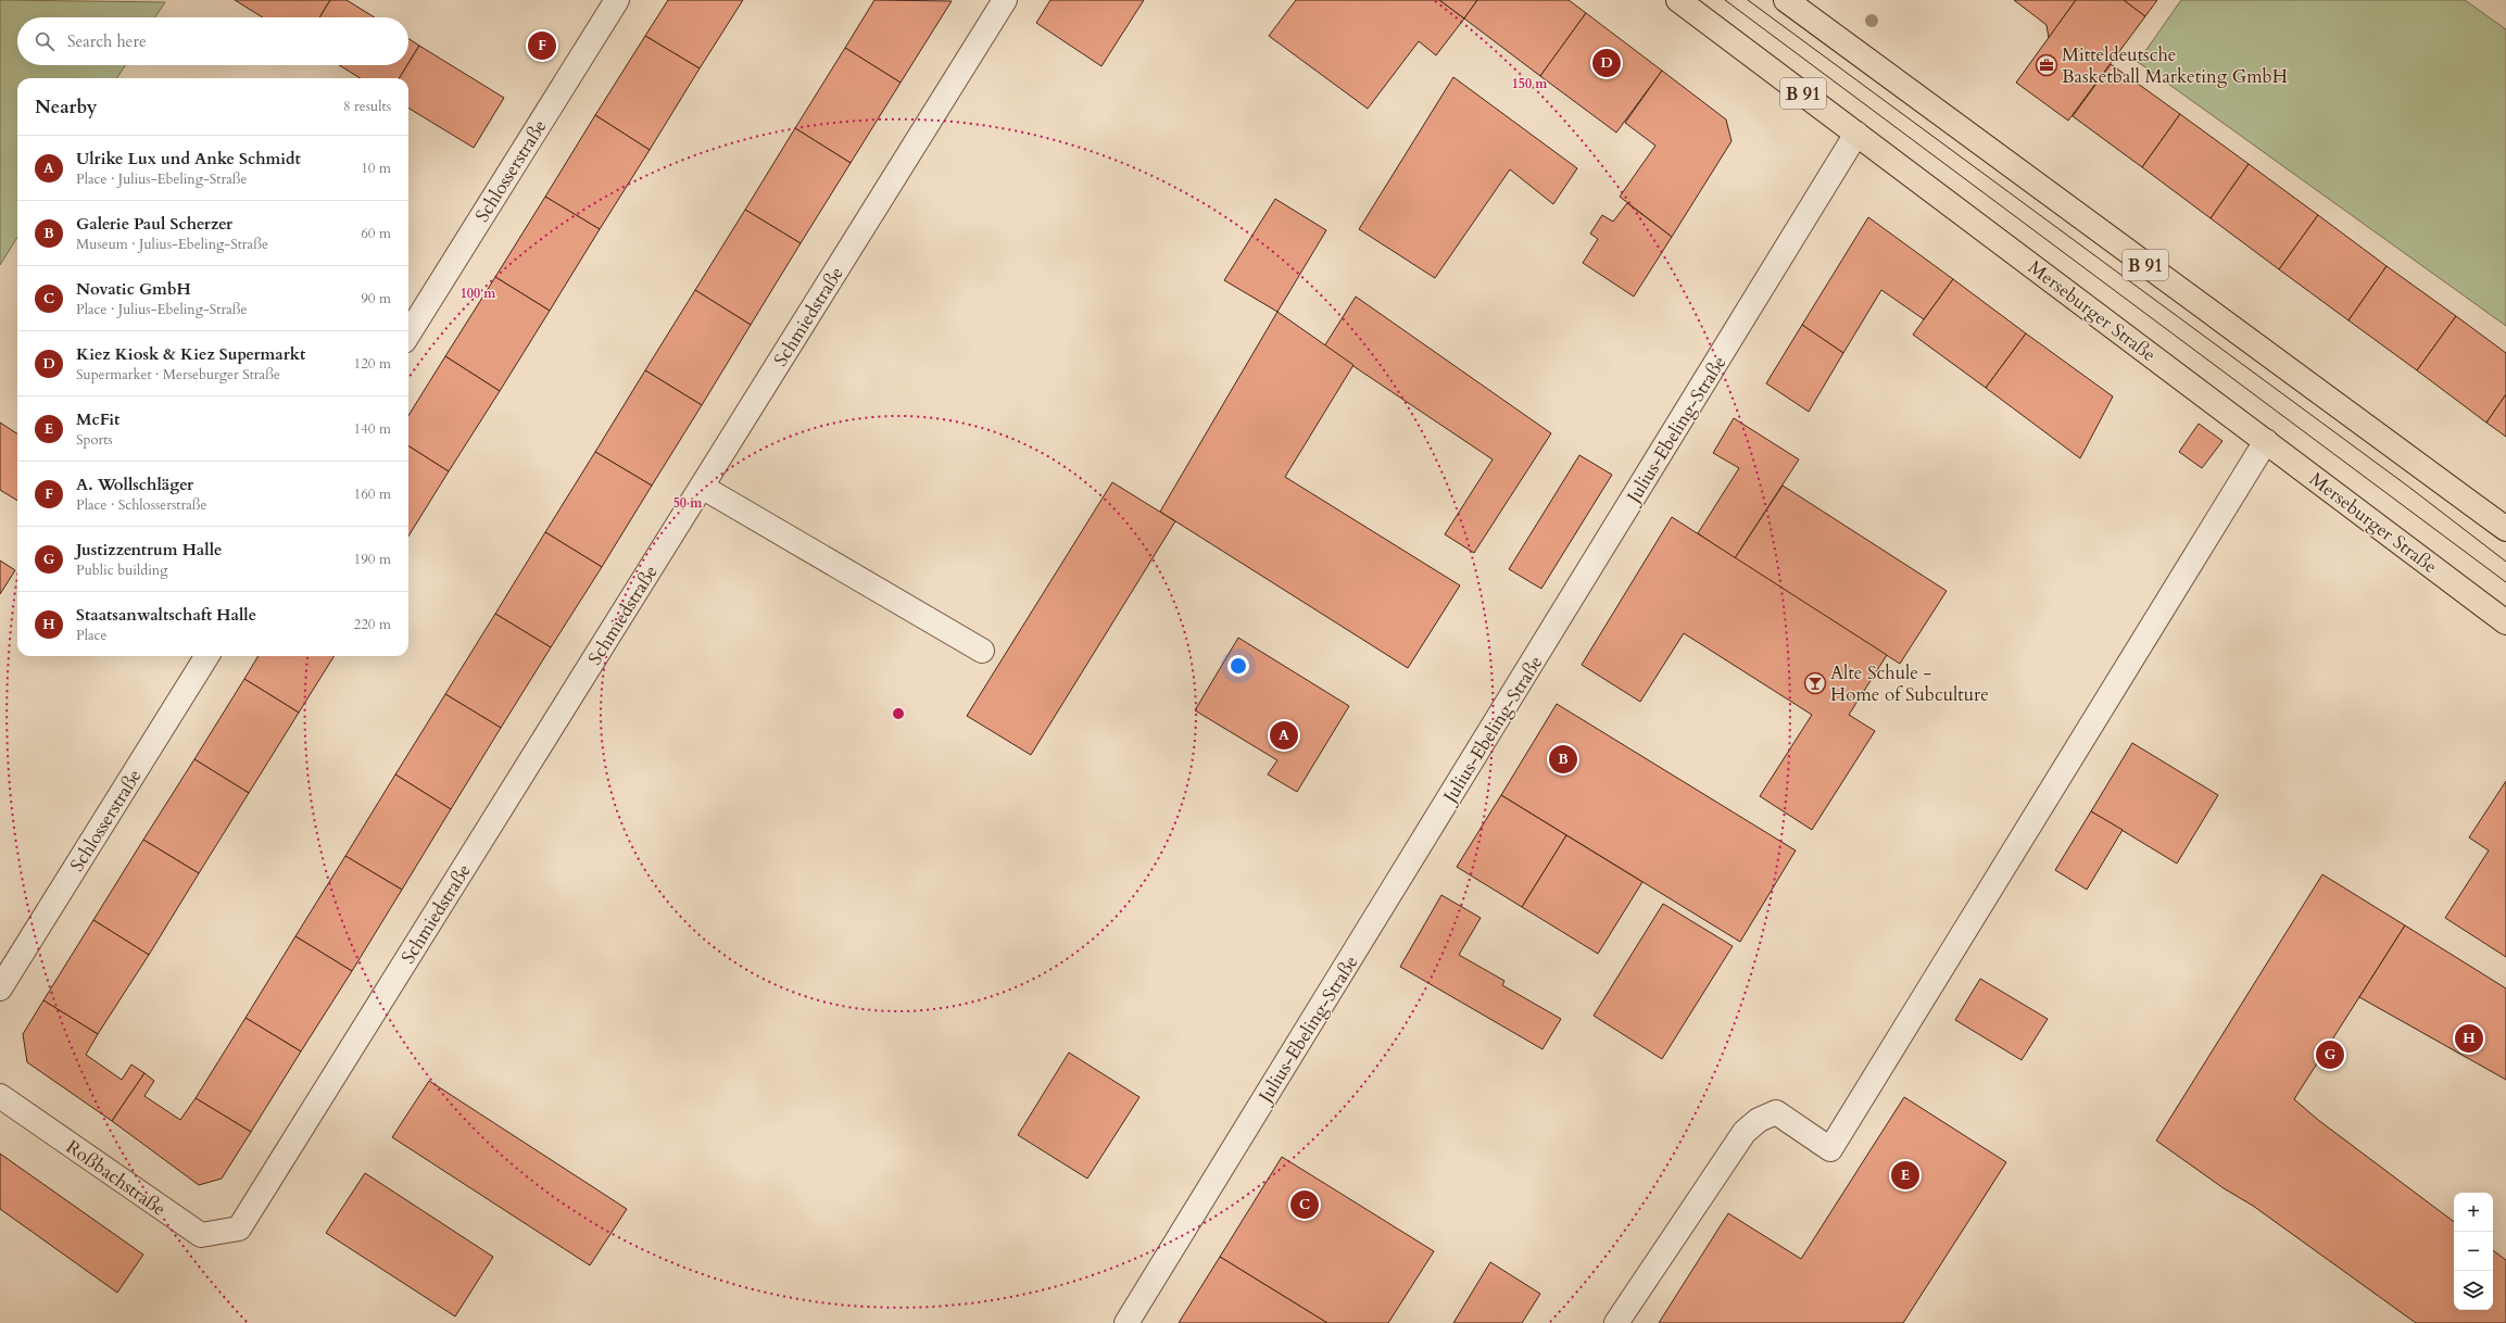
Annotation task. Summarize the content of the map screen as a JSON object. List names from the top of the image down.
{
  "streets": {
    "main road": ["B 91", "Merseburger Straße"],
    "street": [
      "Schlosserstraße",
      "Schmiedstraße",
      "Julius-Ebeling-Straße",
      "Roßbachstraße"
    ]
  },
  "crossings": [
    ["Merseburger Straße", "Julius-Ebeling-Straße"],
    ["Schmiedstraße", "Roßbachstraße"]
  ],
  "places": {
    "office": ["Mitteldeutsche Basketball Marketing GmbH"],
    "bar": ["Alte Schule - Home of Subculture"]
  },
  "page": {
    "search": "Search here",
    "pins": [
      "F",
      "D",
      "A",
      "B",
      "H",
      "G",
      "E",
      "C"
    ],
    "heading": ["Nearby", "8 results"],
    "list": [
      {
        "mark": "A",
        "name": "Ulrike Lux und Anke Schmidt",
        "note": "Place · Julius-Ebeling-Straße",
        "value": "10 m"
      },
      {
        "mark": "B",
        "name": "Galerie Paul Scherzer",
        "note": "Museum · Julius-Ebeling-Straße",
        "value": "60 m"
      },
      {
        "mark": "C",
        "name": "Novatic GmbH",
        "note": "Place · Julius-Ebeling-Straße",
        "value": "90 m"
      },
      {
        "mark": "D",
        "name": "Kiez Kiosk & Kiez Supermarkt",
        "note": "Supermarket · Merseburger Straße",
        "value": "120 m"
      },
      {
        "mark": "E",
        "name": "McFit",
        "note": "Sports",
        "value": "140 m"
      },
      {
        "mark": "F",
        "name": "A. Wollschläger",
        "note": "Place · Schlosserstraße",
        "value": "160 m"
      },
      {
        "mark": "G",
        "name": "Justizzentrum Halle",
        "note": "Public building",
        "value": "190 m"
      },
      {
        "mark": "H",
        "name": "Staatsanwaltschaft Halle",
        "note": "Place",
        "value": "220 m"
      }
    ],
    "map_buttons": ["+", "−"]
  },
  "rings": ["150 m", "100 m", "50 m"]
}
